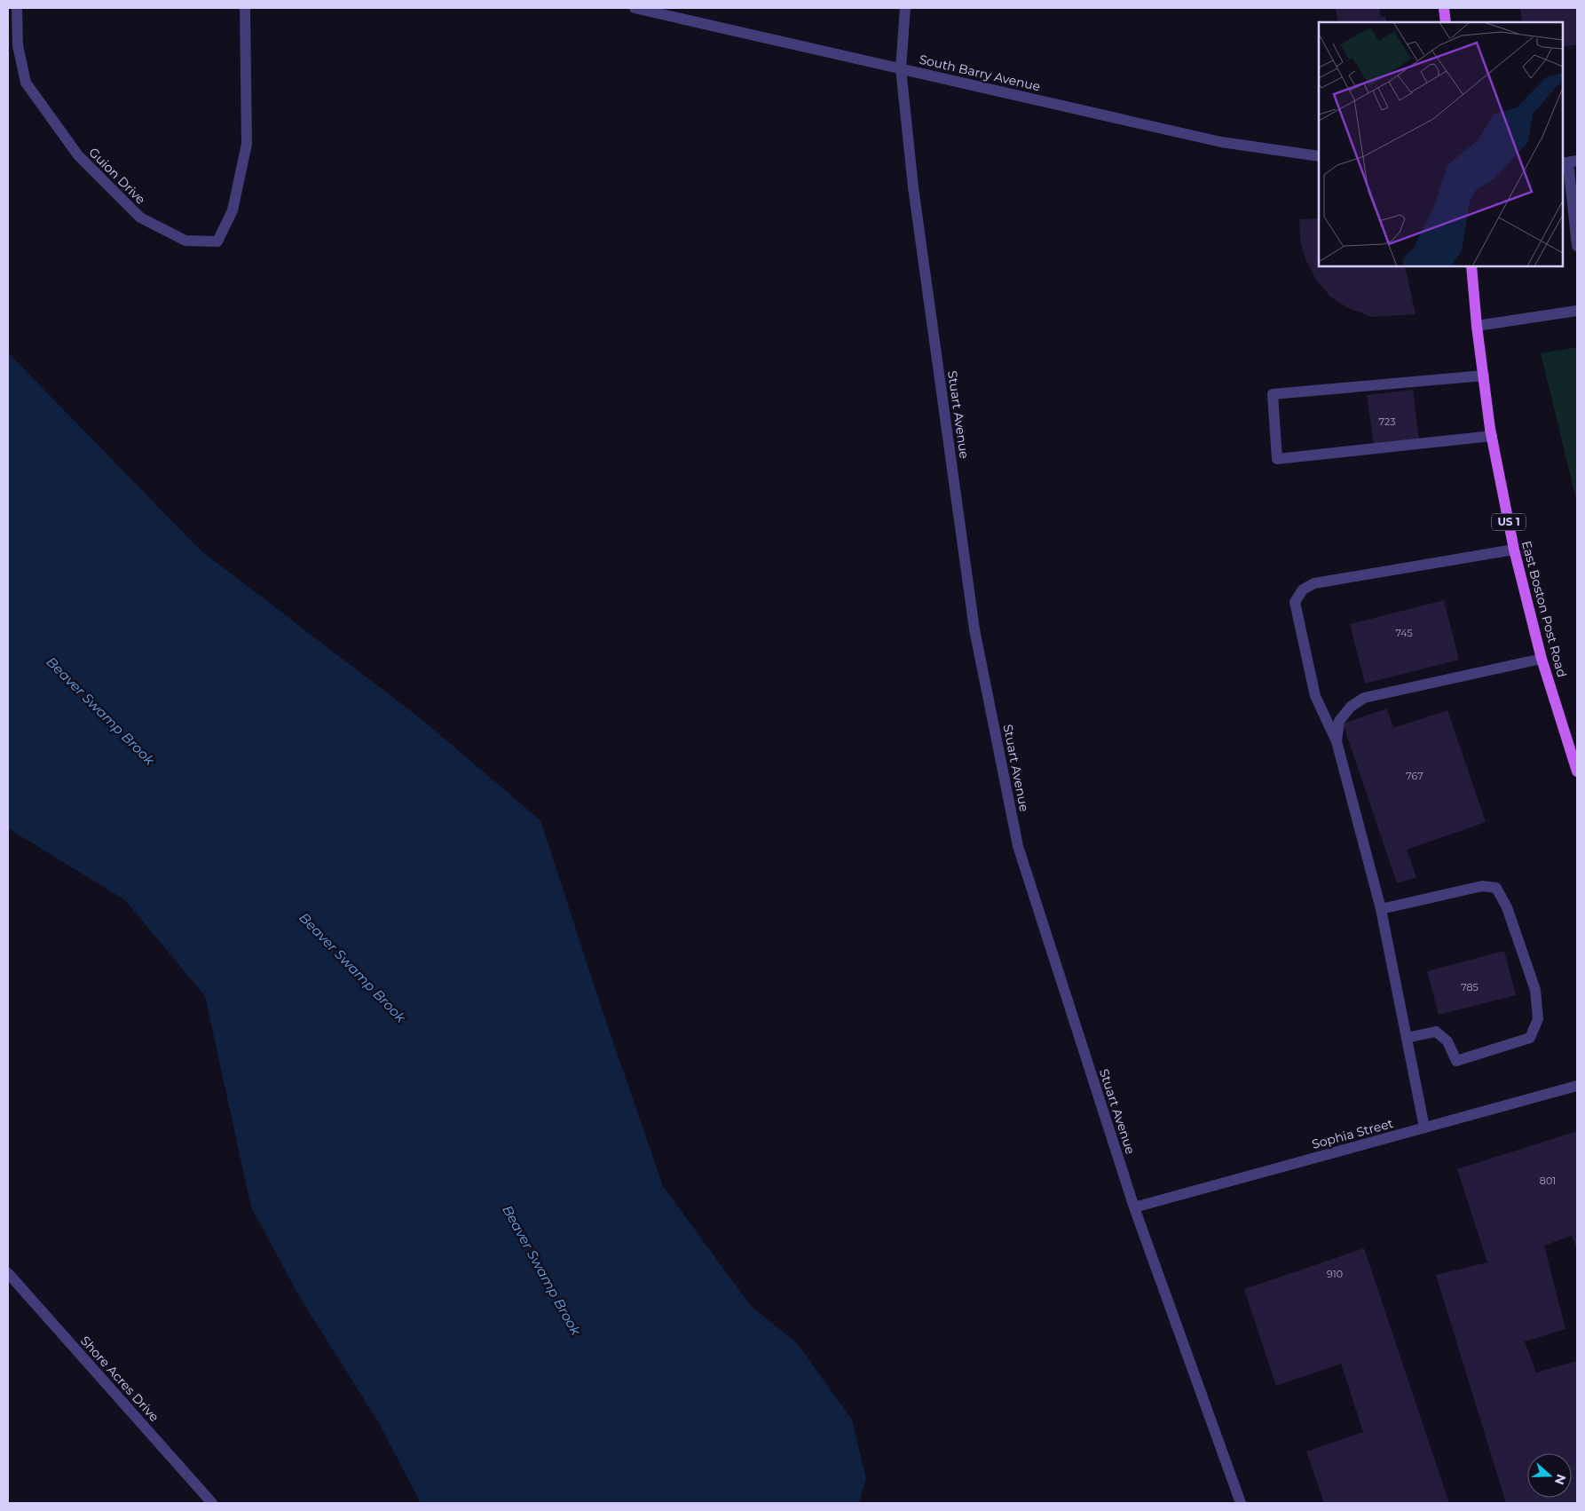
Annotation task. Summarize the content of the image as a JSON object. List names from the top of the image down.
{
  "streets": {
    "main road": ["US 1", "East Boston Post Road"],
    "street": [
      "South Barry Avenue",
      "Guion Drive",
      "Stuart Avenue",
      "Sophia Street",
      "Shore Acres Drive"
    ]
  },
  "crossings": [
    ["South Barry Avenue", "Stuart Avenue"],
    ["Stuart Avenue", "Sophia Street"]
  ],
  "water": ["Beaver Swamp Brook"],
  "house_numbers": [
    "723",
    "745",
    "767",
    "785",
    "801",
    "910"
  ],
  "north": "right"
}
